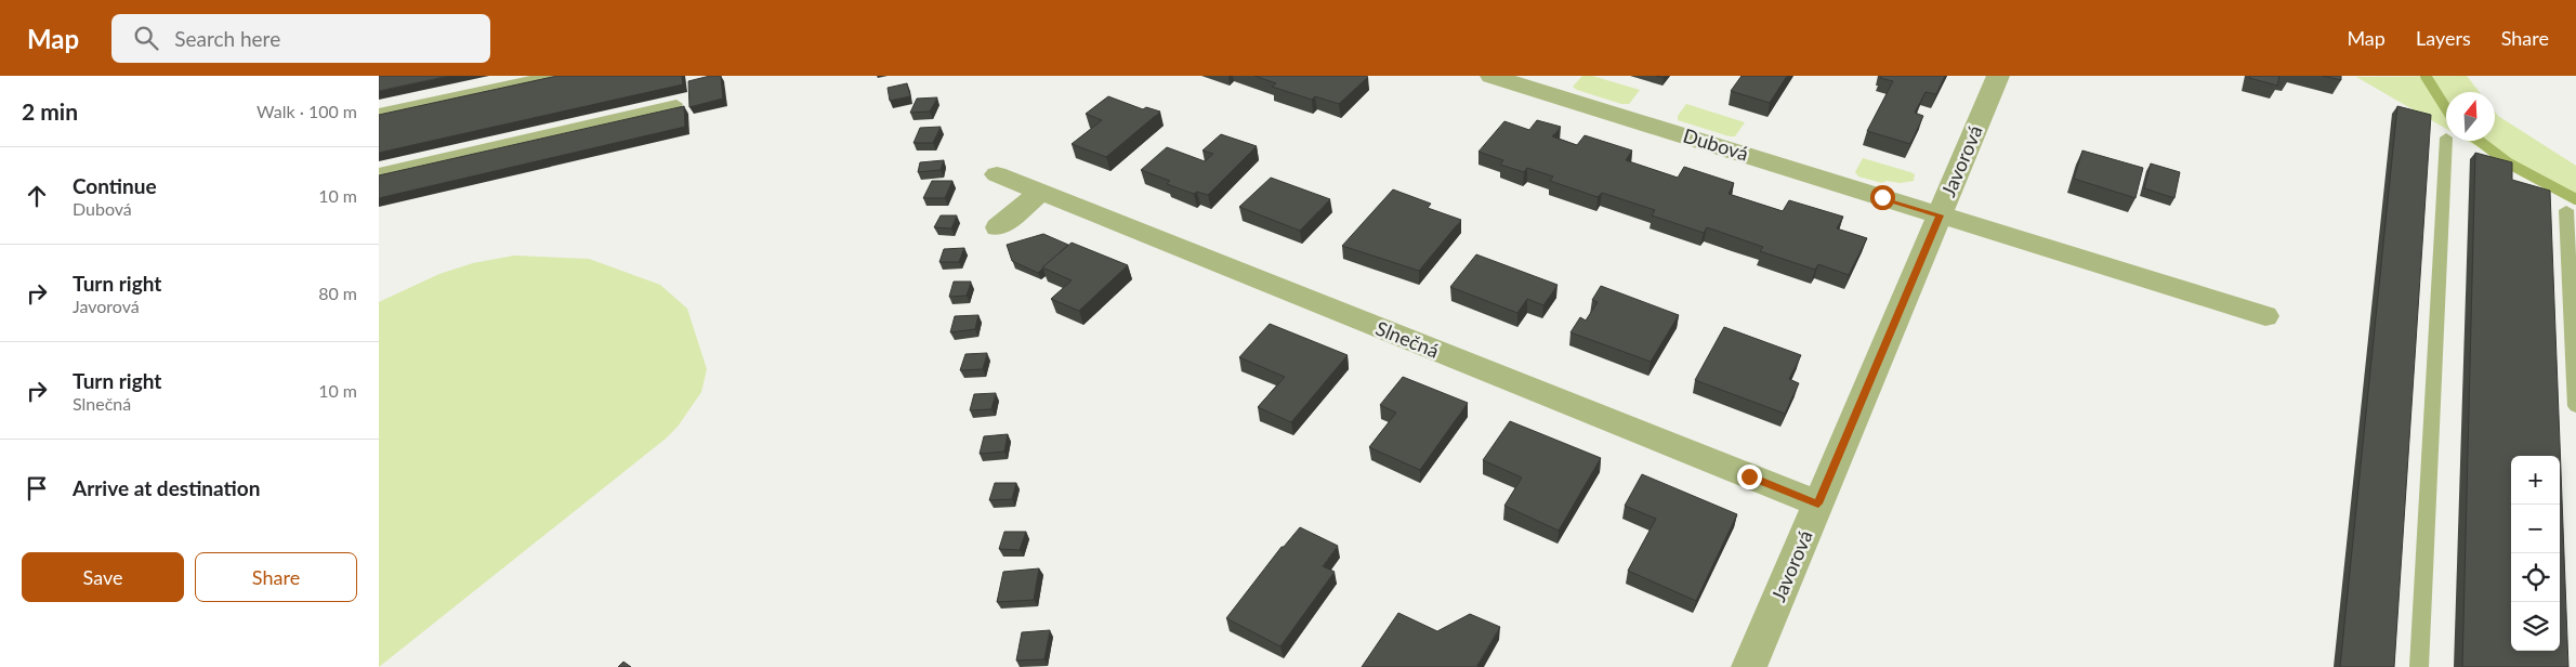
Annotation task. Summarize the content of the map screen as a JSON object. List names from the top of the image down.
{
  "streets": {
    "street": ["Dubová", "Javorová", "Slnečná"]
  },
  "crossings": [
    ["Dubová", "Javorová"],
    ["Javorová", "Slnečná"]
  ],
  "north": "top",
  "page": {
    "header": "Map",
    "search": "Search here",
    "nav": ["Map", "Layers", "Share"],
    "heading": ["2 min", "Walk · 100 m"],
    "list": [
      ["Continue", "Dubová", "10 m"],
      ["Turn right", "Javorová", "80 m"],
      ["Turn right", "Slnečná", "10 m"],
      "Arrive at destination"
    ],
    "map_buttons": ["+", "−"],
    "buttons": ["Save", "Share"]
  }
}
